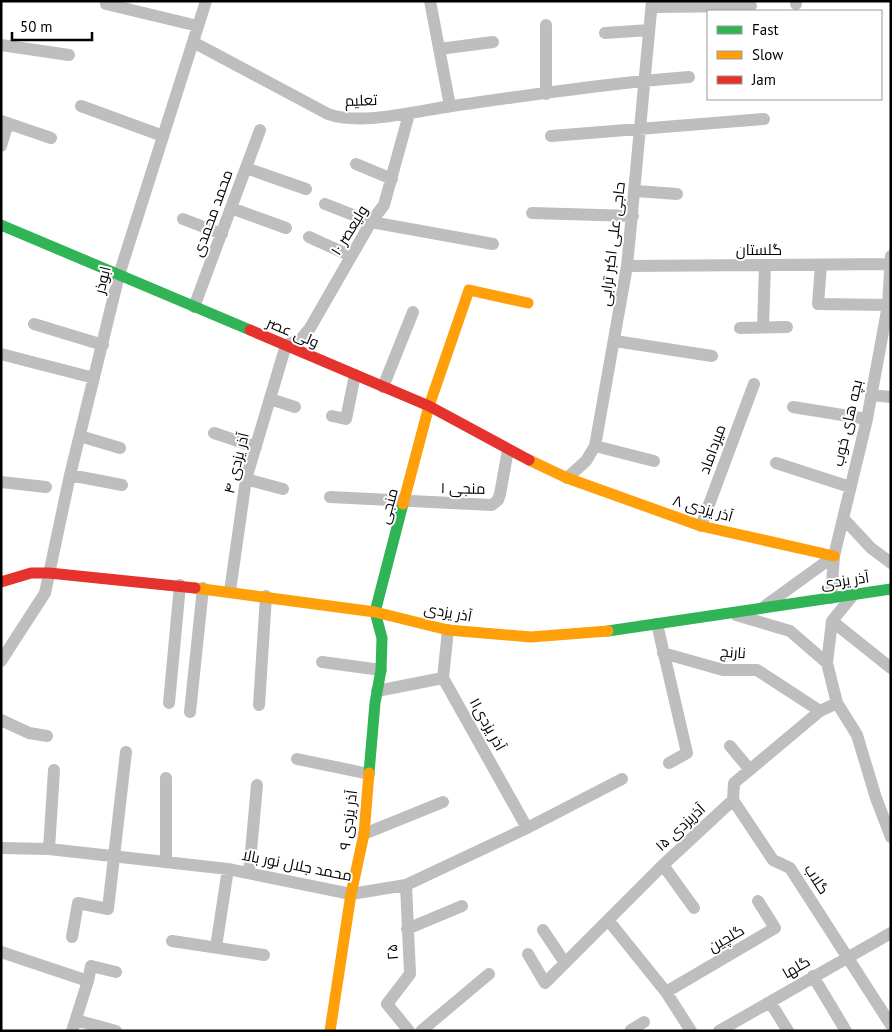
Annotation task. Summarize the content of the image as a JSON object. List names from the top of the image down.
{
  "streets": {
    "street": [
      "تعلیم",
      "محمد محمدی",
      "۱۰ ولیعصر",
      "حاجی علی اکبر ترابی",
      "گلستان",
      "ابوذر",
      "ولی عصر",
      "بچه های خوب",
      "میرداماد",
      "۴ آذر یزدی",
      "منجی ۱",
      "منجی",
      "۸ آذر یزدی",
      "آذر یزدی",
      "نارنج",
      "آذر یزدی۱۱",
      "آذر یزدی ۹",
      "۱۵ آذریزدی",
      "محمد جلال نور بالا",
      "گلاب",
      "گلچین",
      "۲۵",
      "گلها"
    ]
  },
  "crossings": [
    ["تعلیم", "۱۰ ولیعصر"],
    ["تعلیم", "حاجی علی اکبر ترابی"],
    ["تعلیم", "ابوذر"],
    ["محمد محمدی", "ولی عصر"],
    ["۱۰ ولیعصر", "ولی عصر"],
    ["۱۰ ولیعصر", "۴ آذر یزدی"],
    ["حاجی علی اکبر ترابی", "گلستان"],
    ["حاجی علی اکبر ترابی", "ولی عصر"],
    ["حاجی علی اکبر ترابی", "۸ آذر یزدی"],
    ["گلستان", "بچه های خوب"],
    ["ابوذر", "ولی عصر"],
    ["ابوذر", "آذر یزدی"],
    ["ولی عصر", "۴ آذر یزدی"],
    ["ولی عصر", "منجی ۱"],
    ["ولی عصر", "منجی"],
    ["ولی عصر", "۸ آذر یزدی"],
    ["بچه های خوب", "۸ آذر یزدی"],
    ["بچه های خوب", "آذر یزدی"],
    ["میرداماد", "۸ آذر یزدی"],
    ["۴ آذر یزدی", "آذر یزدی"],
    ["منجی ۱", "منجی"],
    ["منجی", "آذر یزدی"],
    ["منجی", "آذر یزدی ۹"],
    ["آذر یزدی", "آذر یزدی ۹"],
    ["نارنج", "۱۵ آذریزدی"],
    ["آذر یزدی۱۱", "محمد جلال نور بالا"],
    ["آذر یزدی ۹", "محمد جلال نور بالا"],
    ["۱۵ آذریزدی", "گلاب"],
    ["محمد جلال نور بالا", "۲۵"],
    ["گلاب", "گلها"]
  ],
  "legend": ["Fast", "Slow", "Jam"],
  "scale_bar": "50 m"
}
